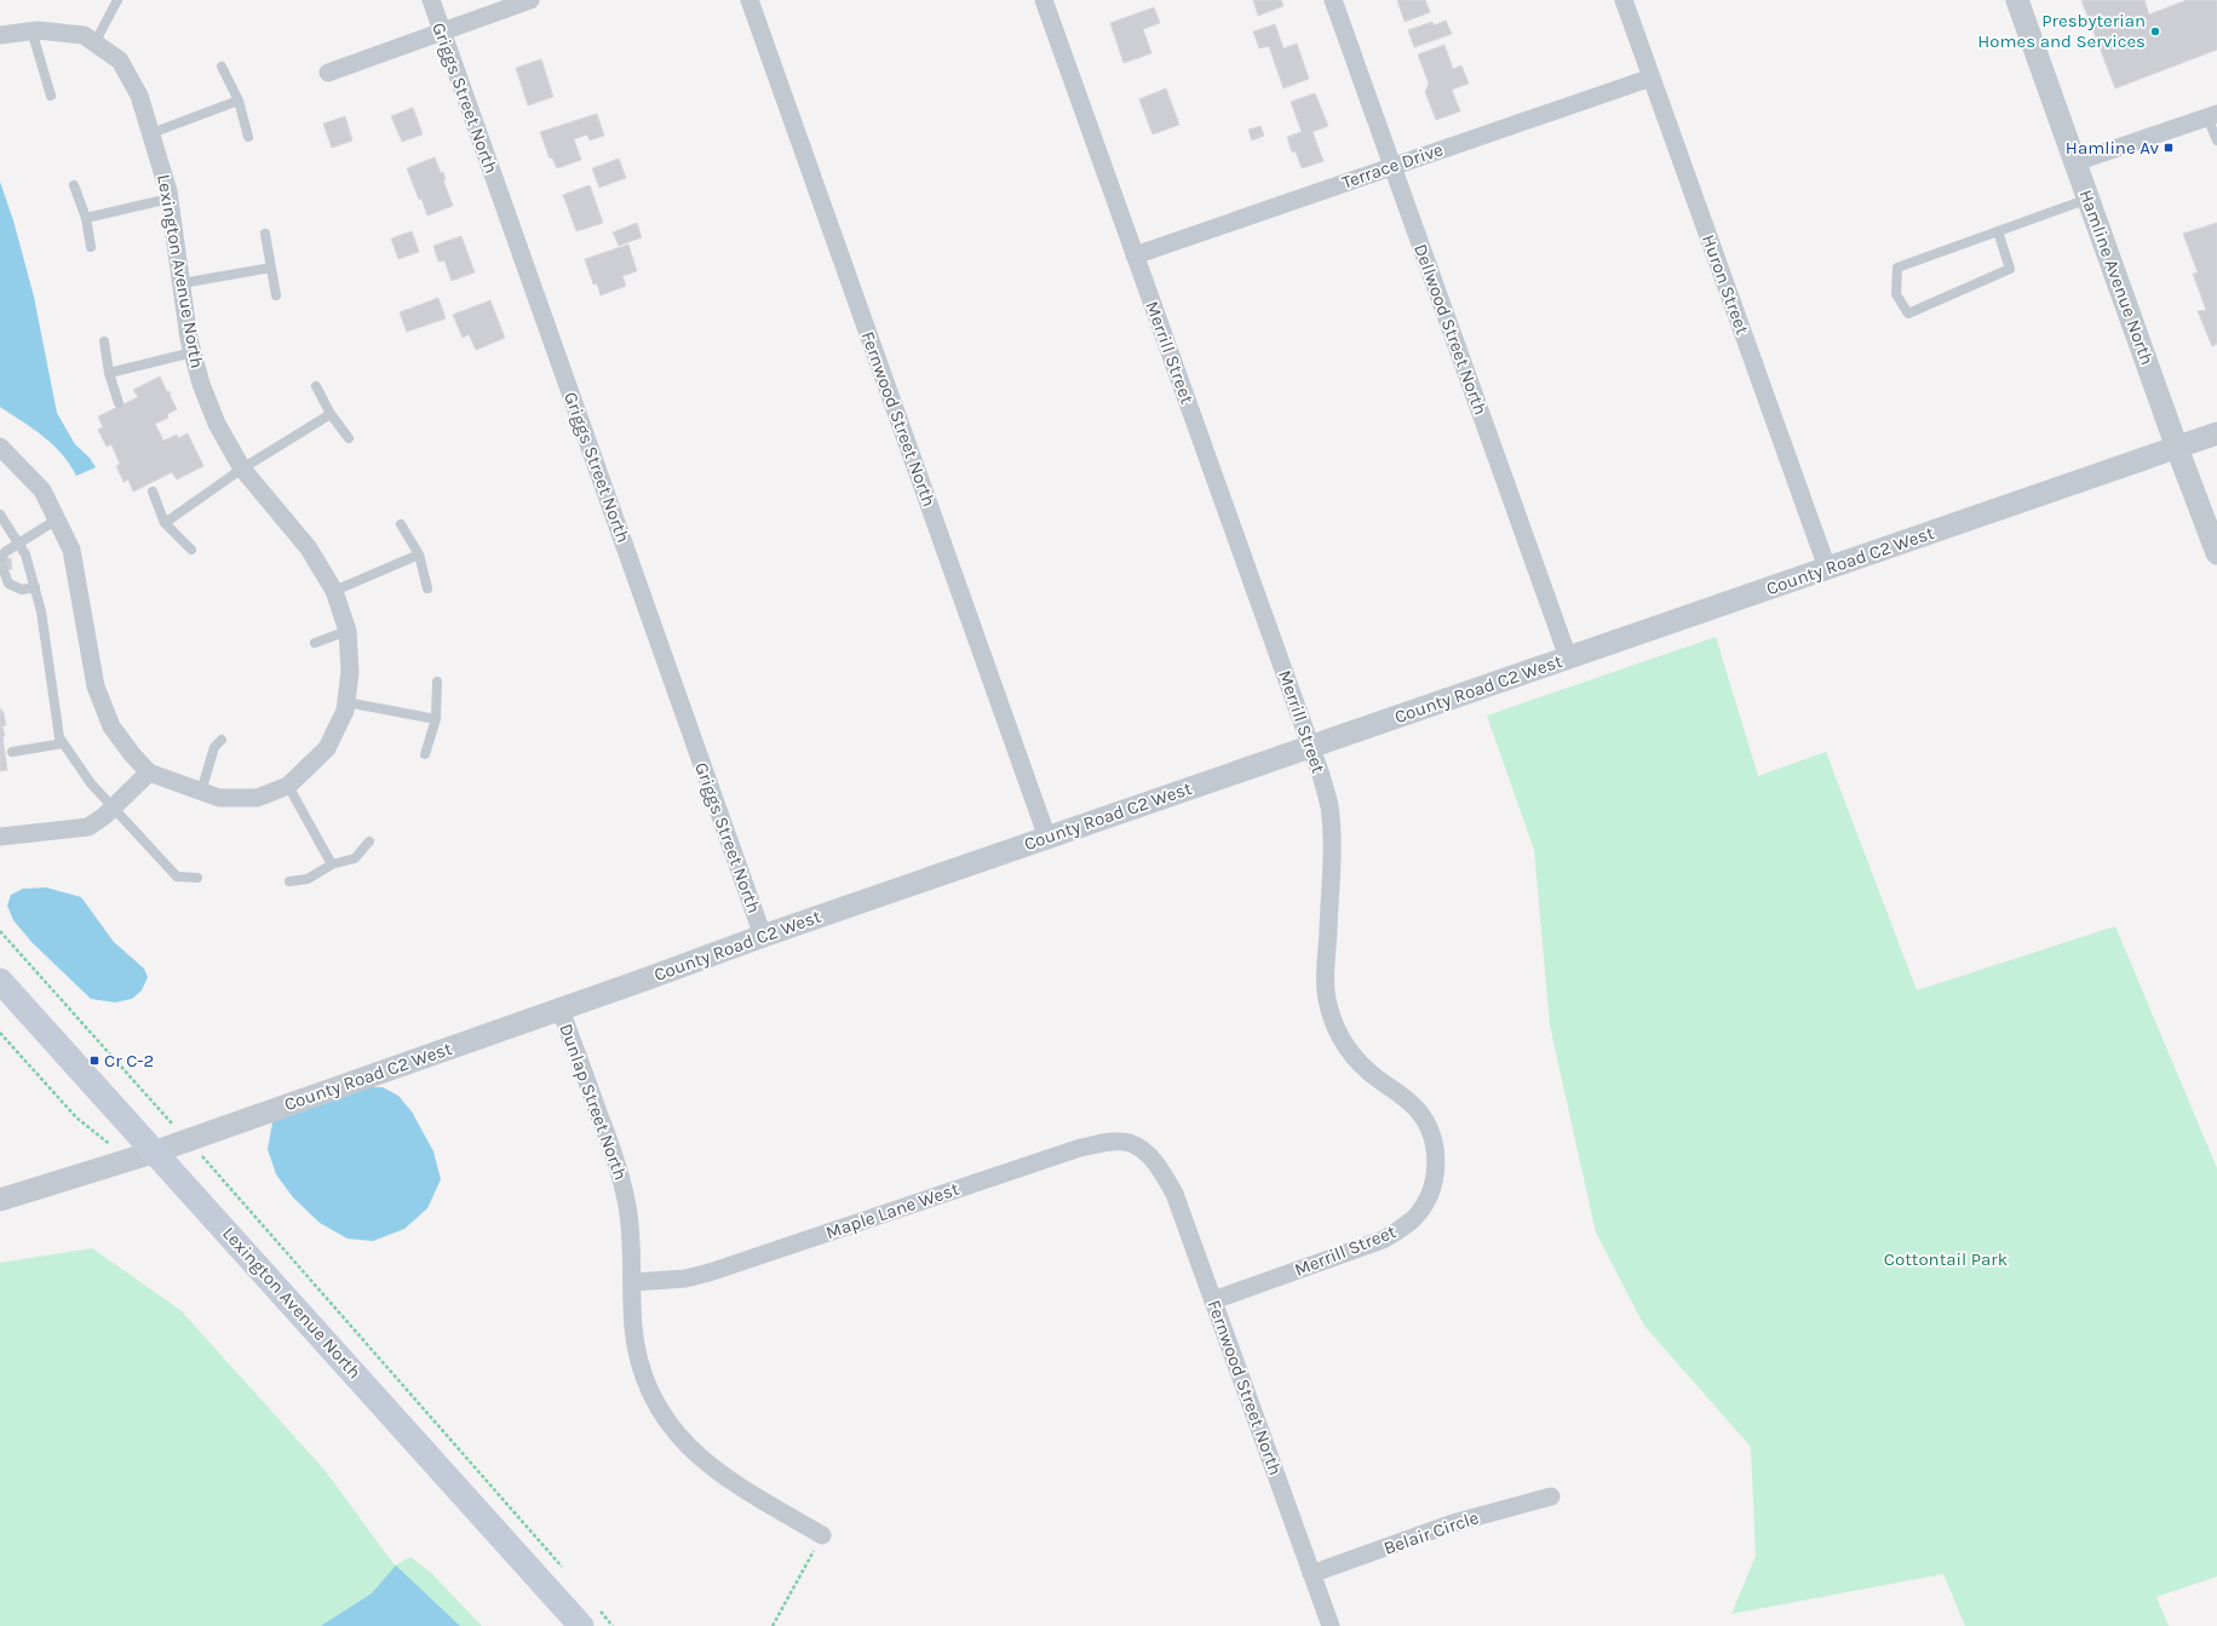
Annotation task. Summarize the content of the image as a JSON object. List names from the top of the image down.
{
  "streets": {
    "main road": ["Lexington Avenue North"],
    "street": [
      "Griggs Street North",
      "Terrace Drive",
      "Hamline Avenue North",
      "Huron Street",
      "Dellwood Street North",
      "Merrill Street",
      "Fernwood Street North",
      "County Road C2 West",
      "Dunlap Street North",
      "Maple Lane West",
      "Belair Circle"
    ]
  },
  "crossings": [
    ["Griggs Street North", "County Road C2 West"],
    ["Terrace Drive", "Huron Street"],
    ["Terrace Drive", "Dellwood Street North"],
    ["Terrace Drive", "Merrill Street"],
    ["Lexington Avenue North", "County Road C2 West"],
    ["Hamline Avenue North", "County Road C2 West"],
    ["Huron Street", "County Road C2 West"],
    ["Dellwood Street North", "County Road C2 West"],
    ["Merrill Street", "Fernwood Street North"],
    ["Merrill Street", "County Road C2 West"],
    ["Fernwood Street North", "County Road C2 West"],
    ["Fernwood Street North", "Maple Lane West"],
    ["Fernwood Street North", "Belair Circle"],
    ["County Road C2 West", "Dunlap Street North"],
    ["Dunlap Street North", "Maple Lane West"]
  ],
  "parks": ["Cottontail Park"],
  "places": {
    "other": ["Presbyterian Homes and Services"],
    "transit": ["Hamline Av", "Cr C-2"]
  }
}
